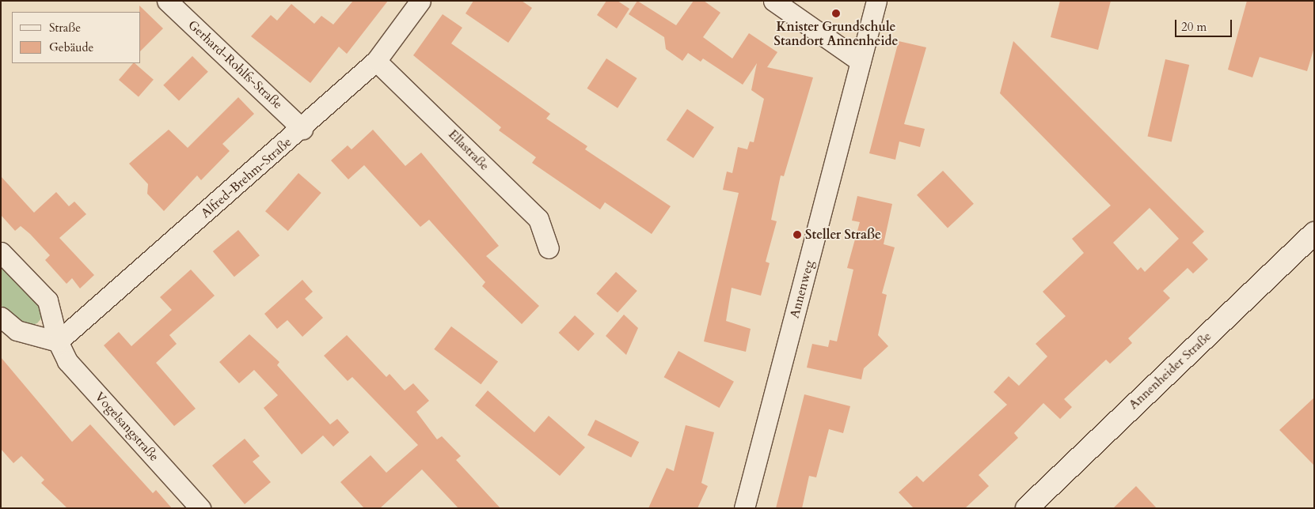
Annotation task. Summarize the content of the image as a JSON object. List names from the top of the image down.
{
  "streets": {
    "street": [
      "Gerhard-Rohlfs-Straße",
      "Ellastraße",
      "Alfred-Brehm-Straße",
      "Annenweg",
      "Annenheider Straße",
      "Vogelsangstraße"
    ]
  },
  "crossings": [
    ["Gerhard-Rohlfs-Straße", "Alfred-Brehm-Straße"],
    ["Ellastraße", "Alfred-Brehm-Straße"],
    ["Alfred-Brehm-Straße", "Vogelsangstraße"]
  ],
  "places": ["Knister Grundschule Standort Annenheide", "Steller Straße"],
  "legend": ["Straße", "Gebäude"],
  "scale_bar": "20 m"
}
